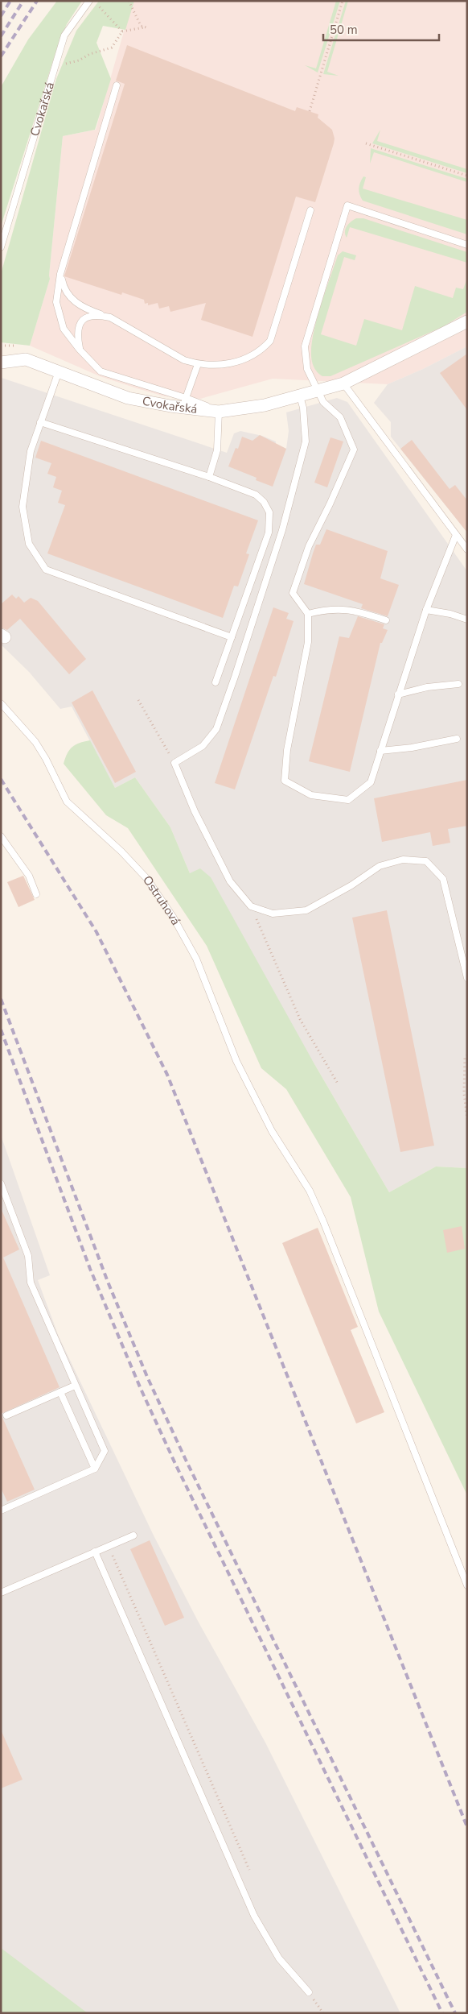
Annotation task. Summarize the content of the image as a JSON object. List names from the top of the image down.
{
  "streets": {
    "street": ["Cvokařská"],
    "lane": ["Ostruhová"]
  },
  "scale_bar": "50 m"
}
